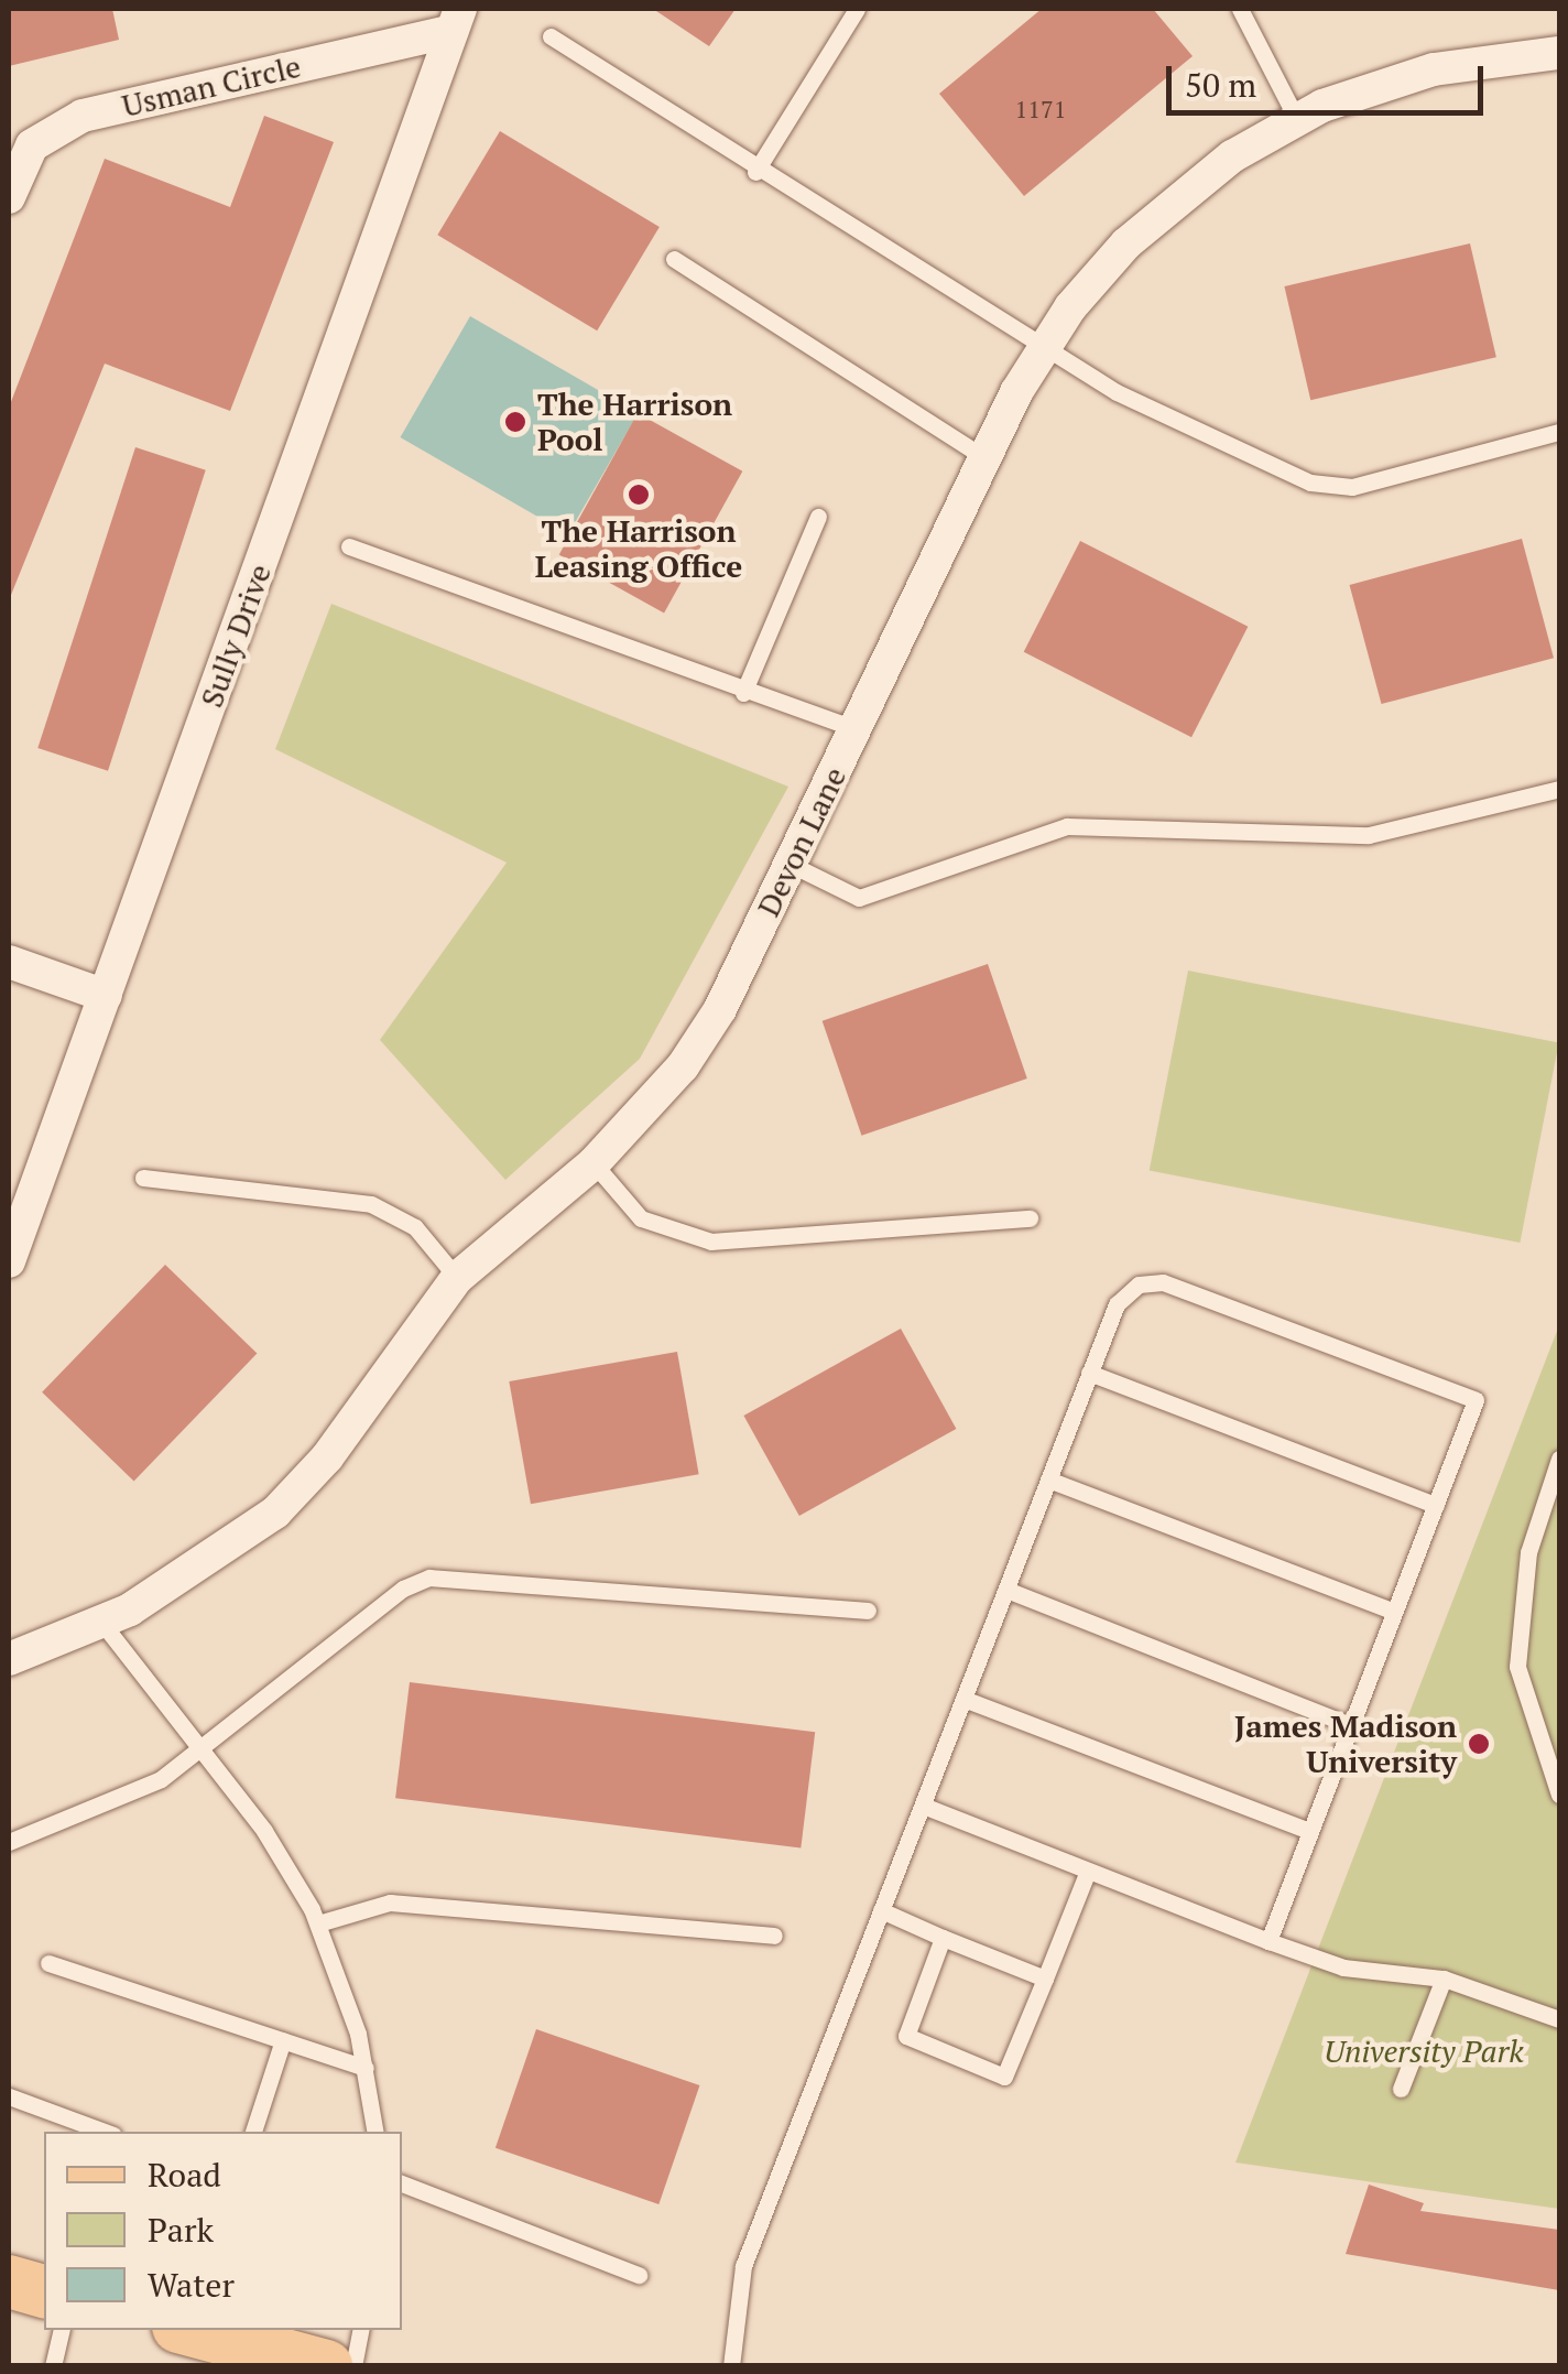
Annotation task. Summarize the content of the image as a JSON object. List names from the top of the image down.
{
  "streets": {
    "street": ["Usman Circle", "Sully Drive", "Devon Lane"]
  },
  "crossings": [
    ["Usman Circle", "Sully Drive"]
  ],
  "parks": ["University Park"],
  "places": ["The Harrison Pool", "The Harrison Leasing Office", "James Madison University"],
  "house_numbers": ["1171"],
  "legend": ["Road", "Park", "Water"],
  "scale_bar": "50 m"
}
